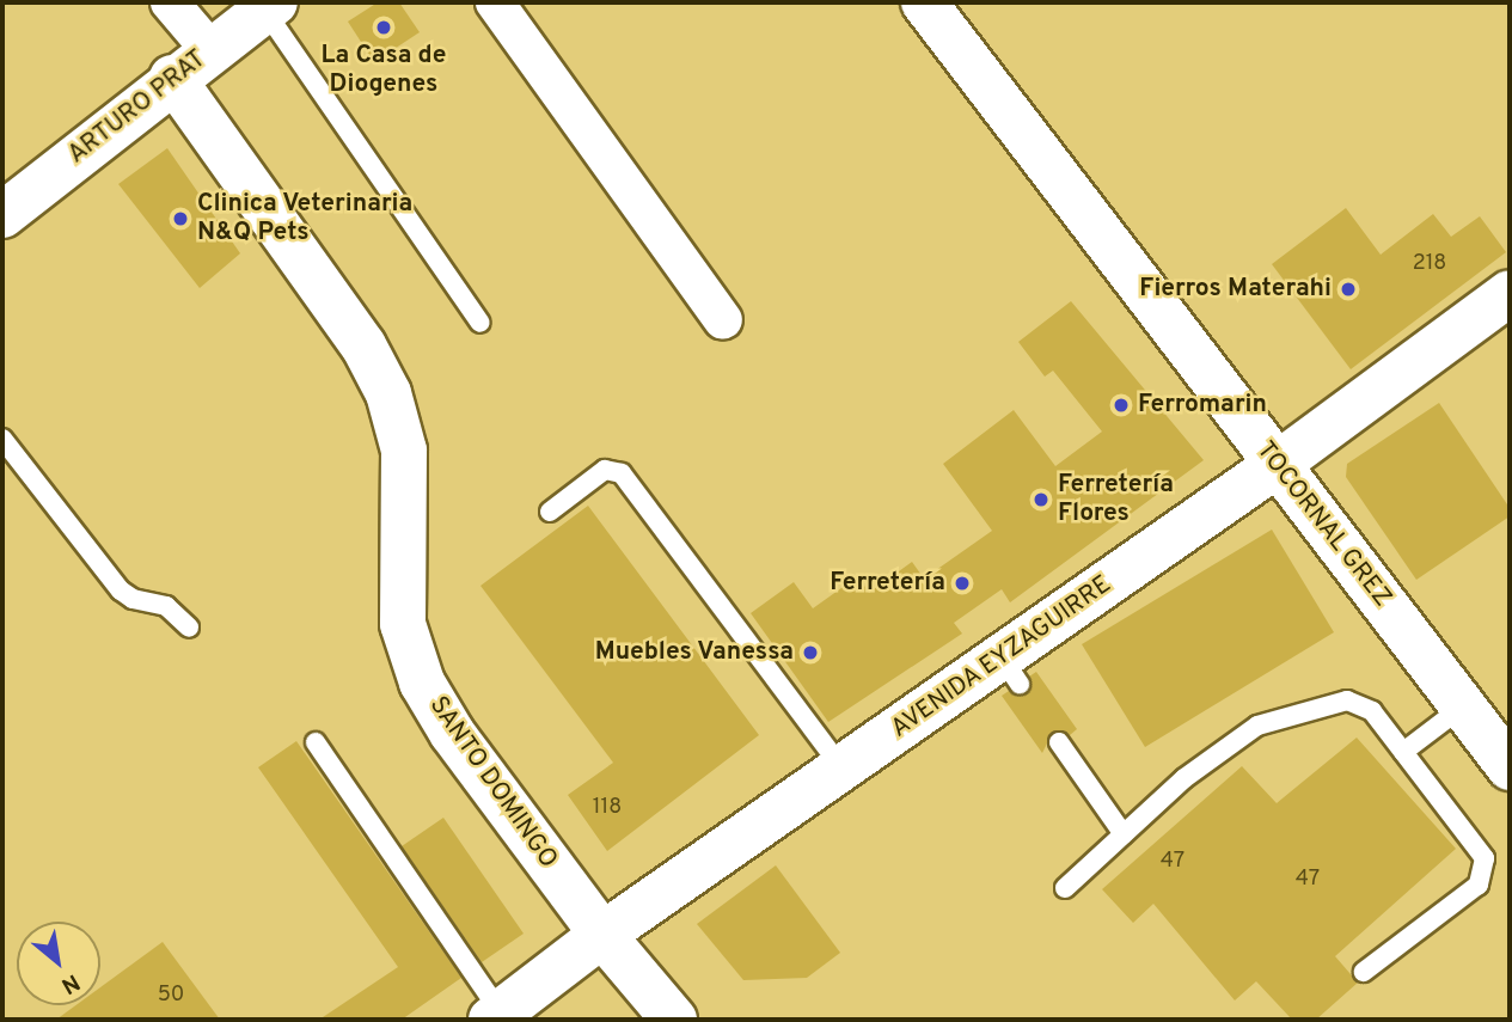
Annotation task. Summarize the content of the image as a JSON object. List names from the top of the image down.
{
  "streets": {
    "street": [
      "ARTURO PRAT",
      "TOCORNAL GREZ",
      "AVENIDA EYZAGUIRRE",
      "SANTO DOMINGO"
    ]
  },
  "crossings": [
    ["ARTURO PRAT", "SANTO DOMINGO"],
    ["TOCORNAL GREZ", "AVENIDA EYZAGUIRRE"],
    ["AVENIDA EYZAGUIRRE", "SANTO DOMINGO"]
  ],
  "places": [
    "La Casa de Diogenes",
    "Clinica Veterinaria N&Q Pets",
    "Fierros Materahi",
    "Ferromarin",
    "Ferretería Flores",
    "Ferretería",
    "Muebles Vanessa"
  ],
  "house_numbers": [
    "218",
    "118",
    "47",
    "47",
    "50"
  ],
  "north": "bottom right"
}
